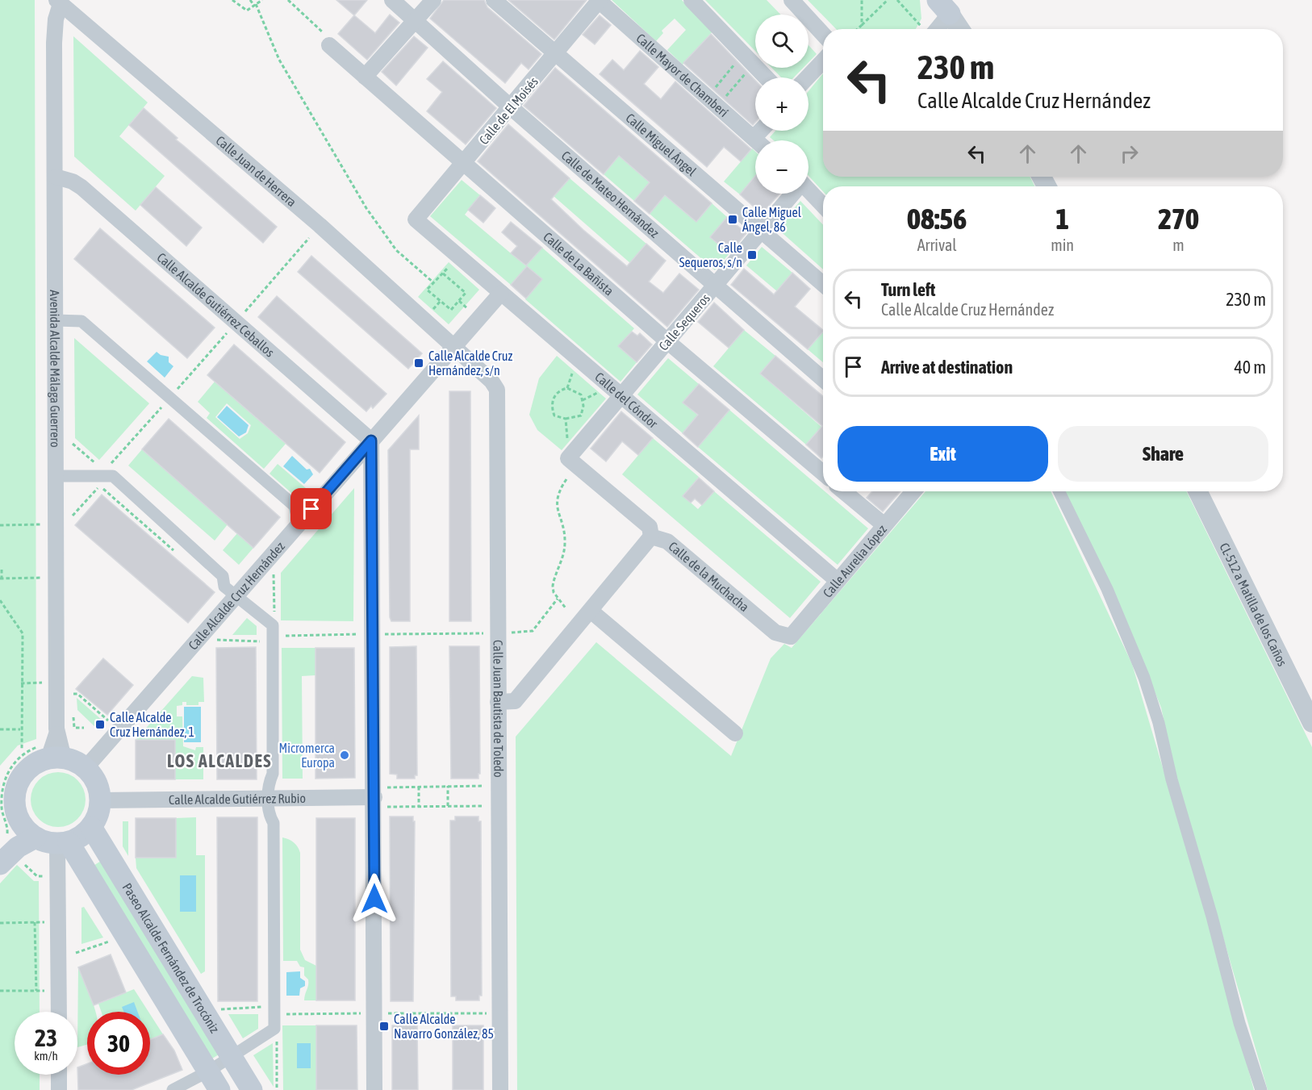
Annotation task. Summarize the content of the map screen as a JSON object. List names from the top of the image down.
{
  "streets": {
    "main road": ["Paseo Alcalde Fernández de Trocóniz"],
    "street": [
      "Calle Mayor de Chamberí",
      "Calle de El Moisés",
      "Calle Miguel Ángel",
      "Calle Juan de Herrera",
      "Calle de Mateo Hernández",
      "Calle de La Bañista",
      "Calle Alcalde Gutiérrez Ceballos",
      "Calle Sequeros",
      "Avenida Alcalde Málaga Guerrero",
      "Calle del Cóndor",
      "Calle Aurelia López",
      "Calle de la Muchacha",
      "Calle Alcalde Cruz Hernández",
      "CL-512 a Matilla de los Caños",
      "Calle Juan Bautista de Toledo",
      "Calle Alcalde Gutiérrez Rubio"
    ]
  },
  "crossings": [
    ["Calle Mayor de Chamberí", "Calle de El Moisés"],
    ["Calle de El Moisés", "Calle Miguel Ángel"],
    ["Calle de El Moisés", "Calle de Mateo Hernández"],
    ["Calle de El Moisés", "Calle de La Bañista"],
    ["Calle de El Moisés", "Calle del Cóndor"],
    ["Calle Miguel Ángel", "Calle Sequeros"],
    ["Calle Juan de Herrera", "Avenida Alcalde Málaga Guerrero"],
    ["Calle Juan de Herrera", "Calle Alcalde Cruz Hernández"],
    ["Calle Juan de Herrera", "Calle Juan Bautista de Toledo"],
    ["Calle de Mateo Hernández", "Calle Sequeros"],
    ["Calle de La Bañista", "Calle Sequeros"],
    ["Calle Alcalde Gutiérrez Ceballos", "Avenida Alcalde Málaga Guerrero"],
    ["Calle Alcalde Gutiérrez Ceballos", "Calle Alcalde Cruz Hernández"],
    ["Calle Sequeros", "Calle del Cóndor"],
    ["Calle Sequeros", "Calle de la Muchacha"],
    ["Avenida Alcalde Málaga Guerrero", "Calle Alcalde Cruz Hernández"],
    ["Avenida Alcalde Málaga Guerrero", "Calle Alcalde Gutiérrez Rubio"],
    ["Avenida Alcalde Málaga Guerrero", "Paseo Alcalde Fernández de Trocóniz"],
    ["Calle del Cóndor", "Calle Aurelia López"],
    ["Calle del Cóndor", "Calle Alcalde Cruz Hernández"],
    ["Calle Aurelia López", "Calle de la Muchacha"],
    ["Calle Alcalde Cruz Hernández", "Calle Juan Bautista de Toledo"],
    ["Calle Alcalde Cruz Hernández", "Calle Alcalde Gutiérrez Rubio"],
    ["Calle Alcalde Cruz Hernández", "Paseo Alcalde Fernández de Trocóniz"],
    ["Calle Alcalde Gutiérrez Rubio", "Paseo Alcalde Fernández de Trocóniz"]
  ],
  "districts": ["LOS ALCALDES"],
  "places": {
    "transit": [
      "Calle Miguel Ángel, 86",
      "Calle Sequeros, s/n",
      "Calle Alcalde Cruz Hernández, s/n",
      "Calle Alcalde Cruz Hernández, 1",
      "Calle Alcalde Navarro González, 85"
    ],
    "other": ["Micromerca Europa"]
  },
  "page": {
    "map_buttons": ["+", "−"],
    "turn": ["230 m", "Calle Alcalde Cruz Hernández"],
    "eta": [
      "08:56",
      "Arrival",
      "1",
      "min",
      "270",
      "m"
    ],
    "list": [
      {
        "name": "Turn left",
        "note": "Calle Alcalde Cruz Hernández",
        "value": "230 m"
      },
      {
        "name": "Arrive at destination",
        "value": "40 m"
      }
    ],
    "buttons": ["Exit", "Share"],
    "speed": "23 km/h",
    "limit": "30"
  }
}
